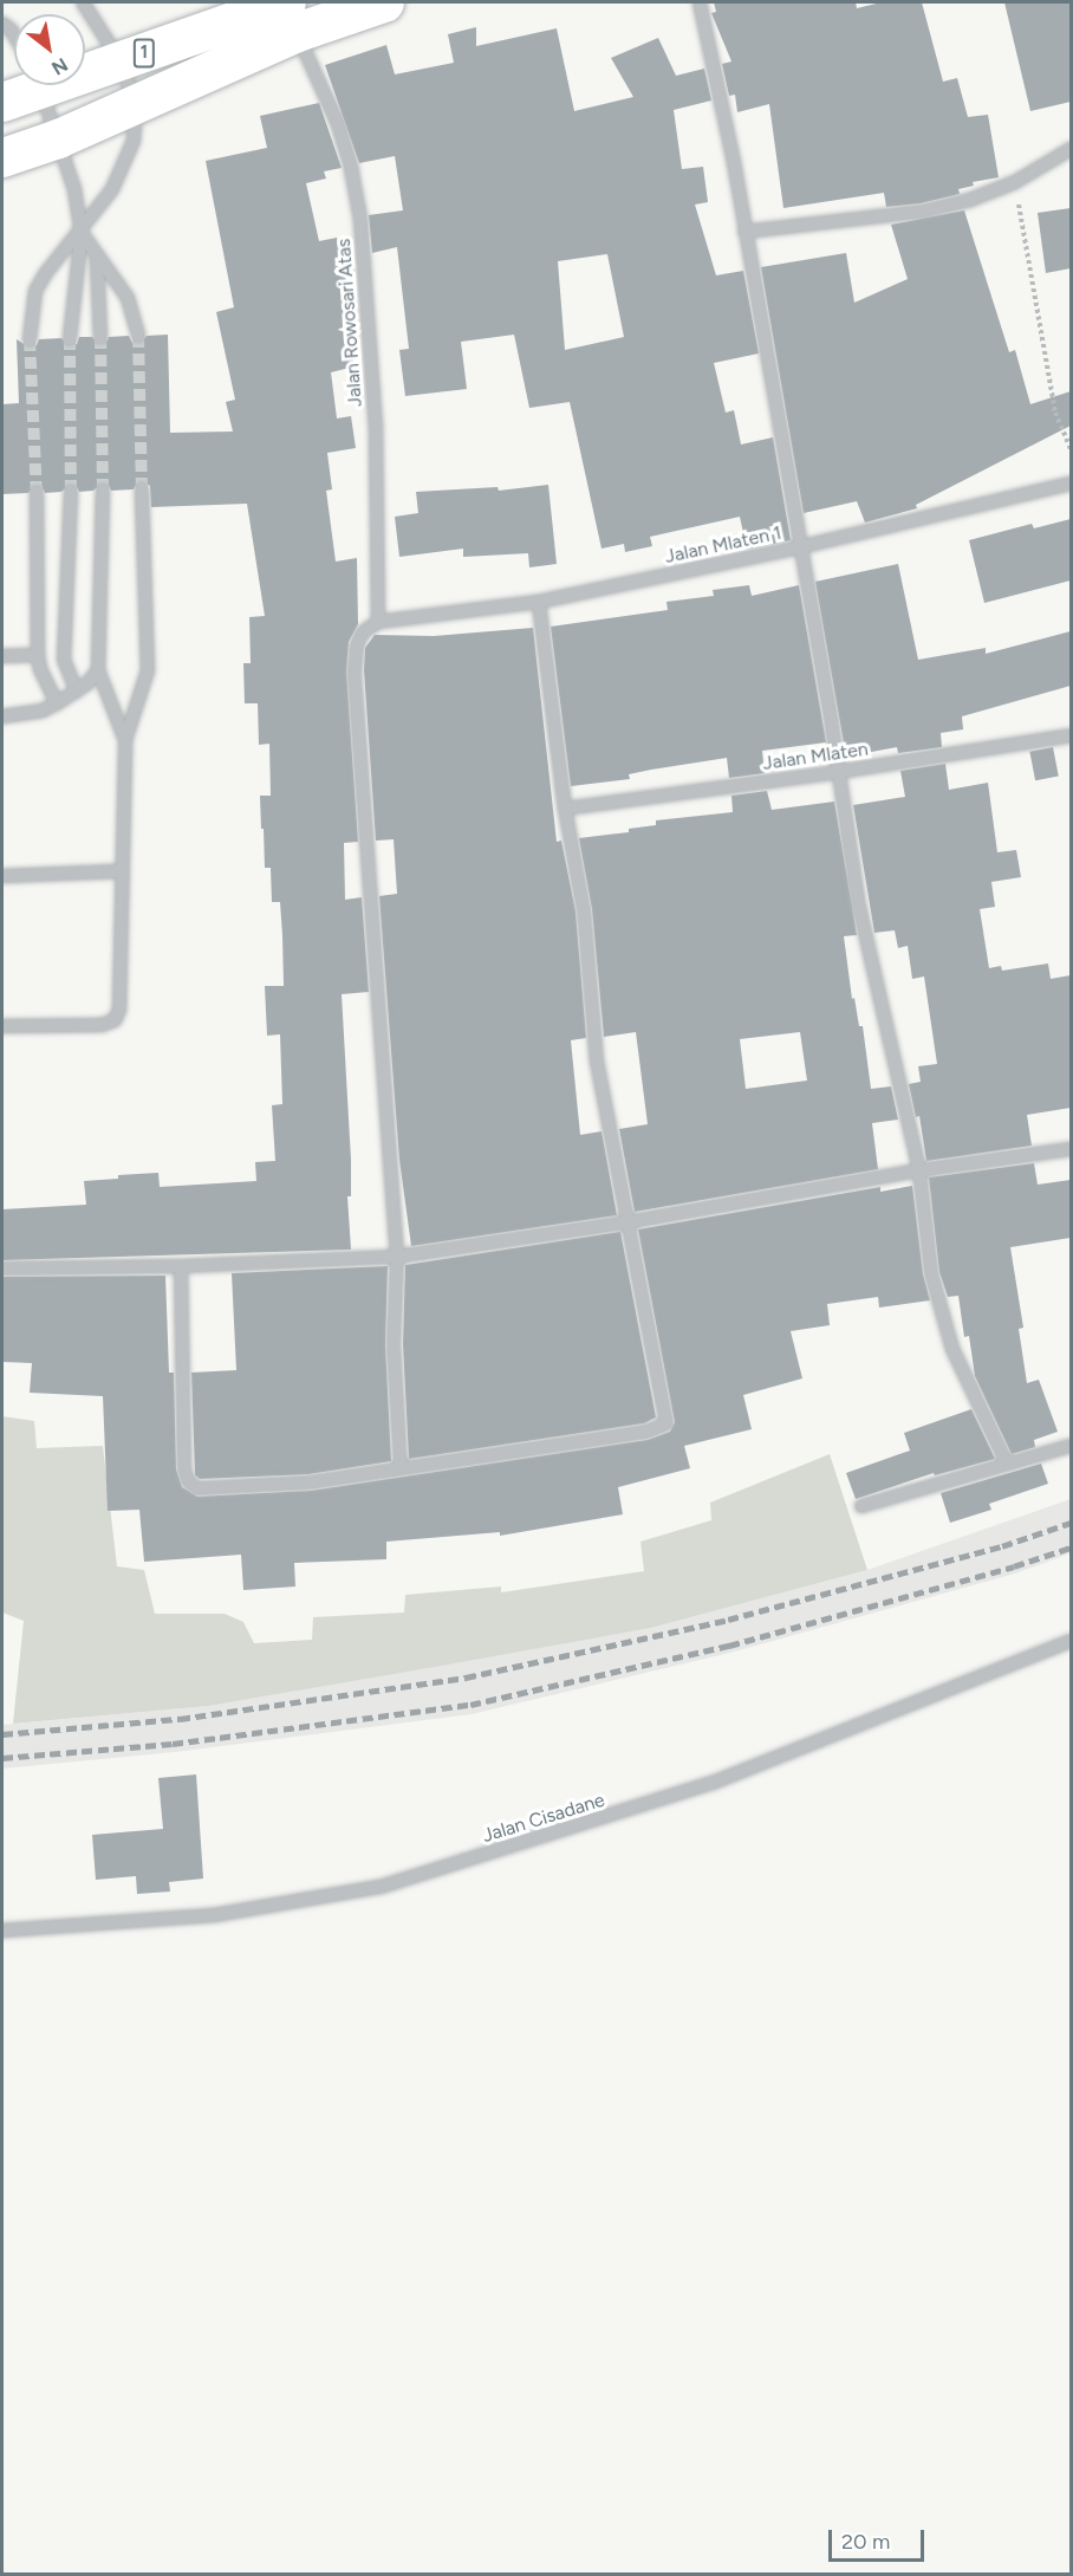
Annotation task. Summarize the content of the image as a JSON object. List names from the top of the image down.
{
  "streets": {
    "highway": ["1"],
    "street": [
      "Jalan Rowosari Atas",
      "Jalan Mlaten 1",
      "Jalan Mlaten",
      "Jalan Cisadane"
    ]
  },
  "crossings": [
    ["1", "Jalan Rowosari Atas"],
    ["Jalan Rowosari Atas", "Jalan Mlaten 1"]
  ],
  "scale_bar": "20 m",
  "north": "bottom right"
}
